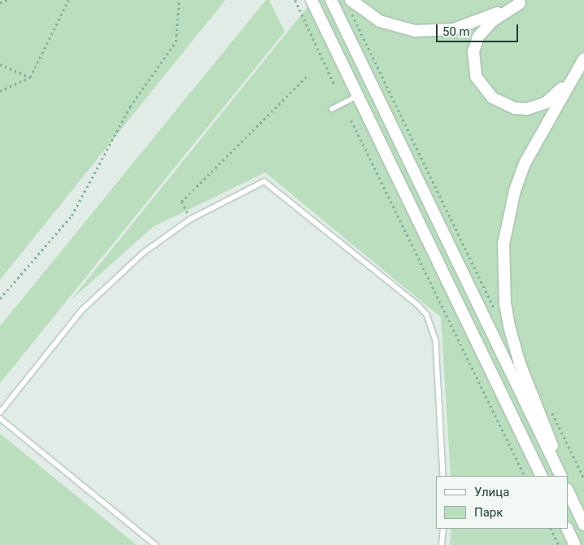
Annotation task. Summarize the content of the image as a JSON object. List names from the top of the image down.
{
  "legend": ["Улица", "Парк"],
  "scale_bar": "50 m"
}
